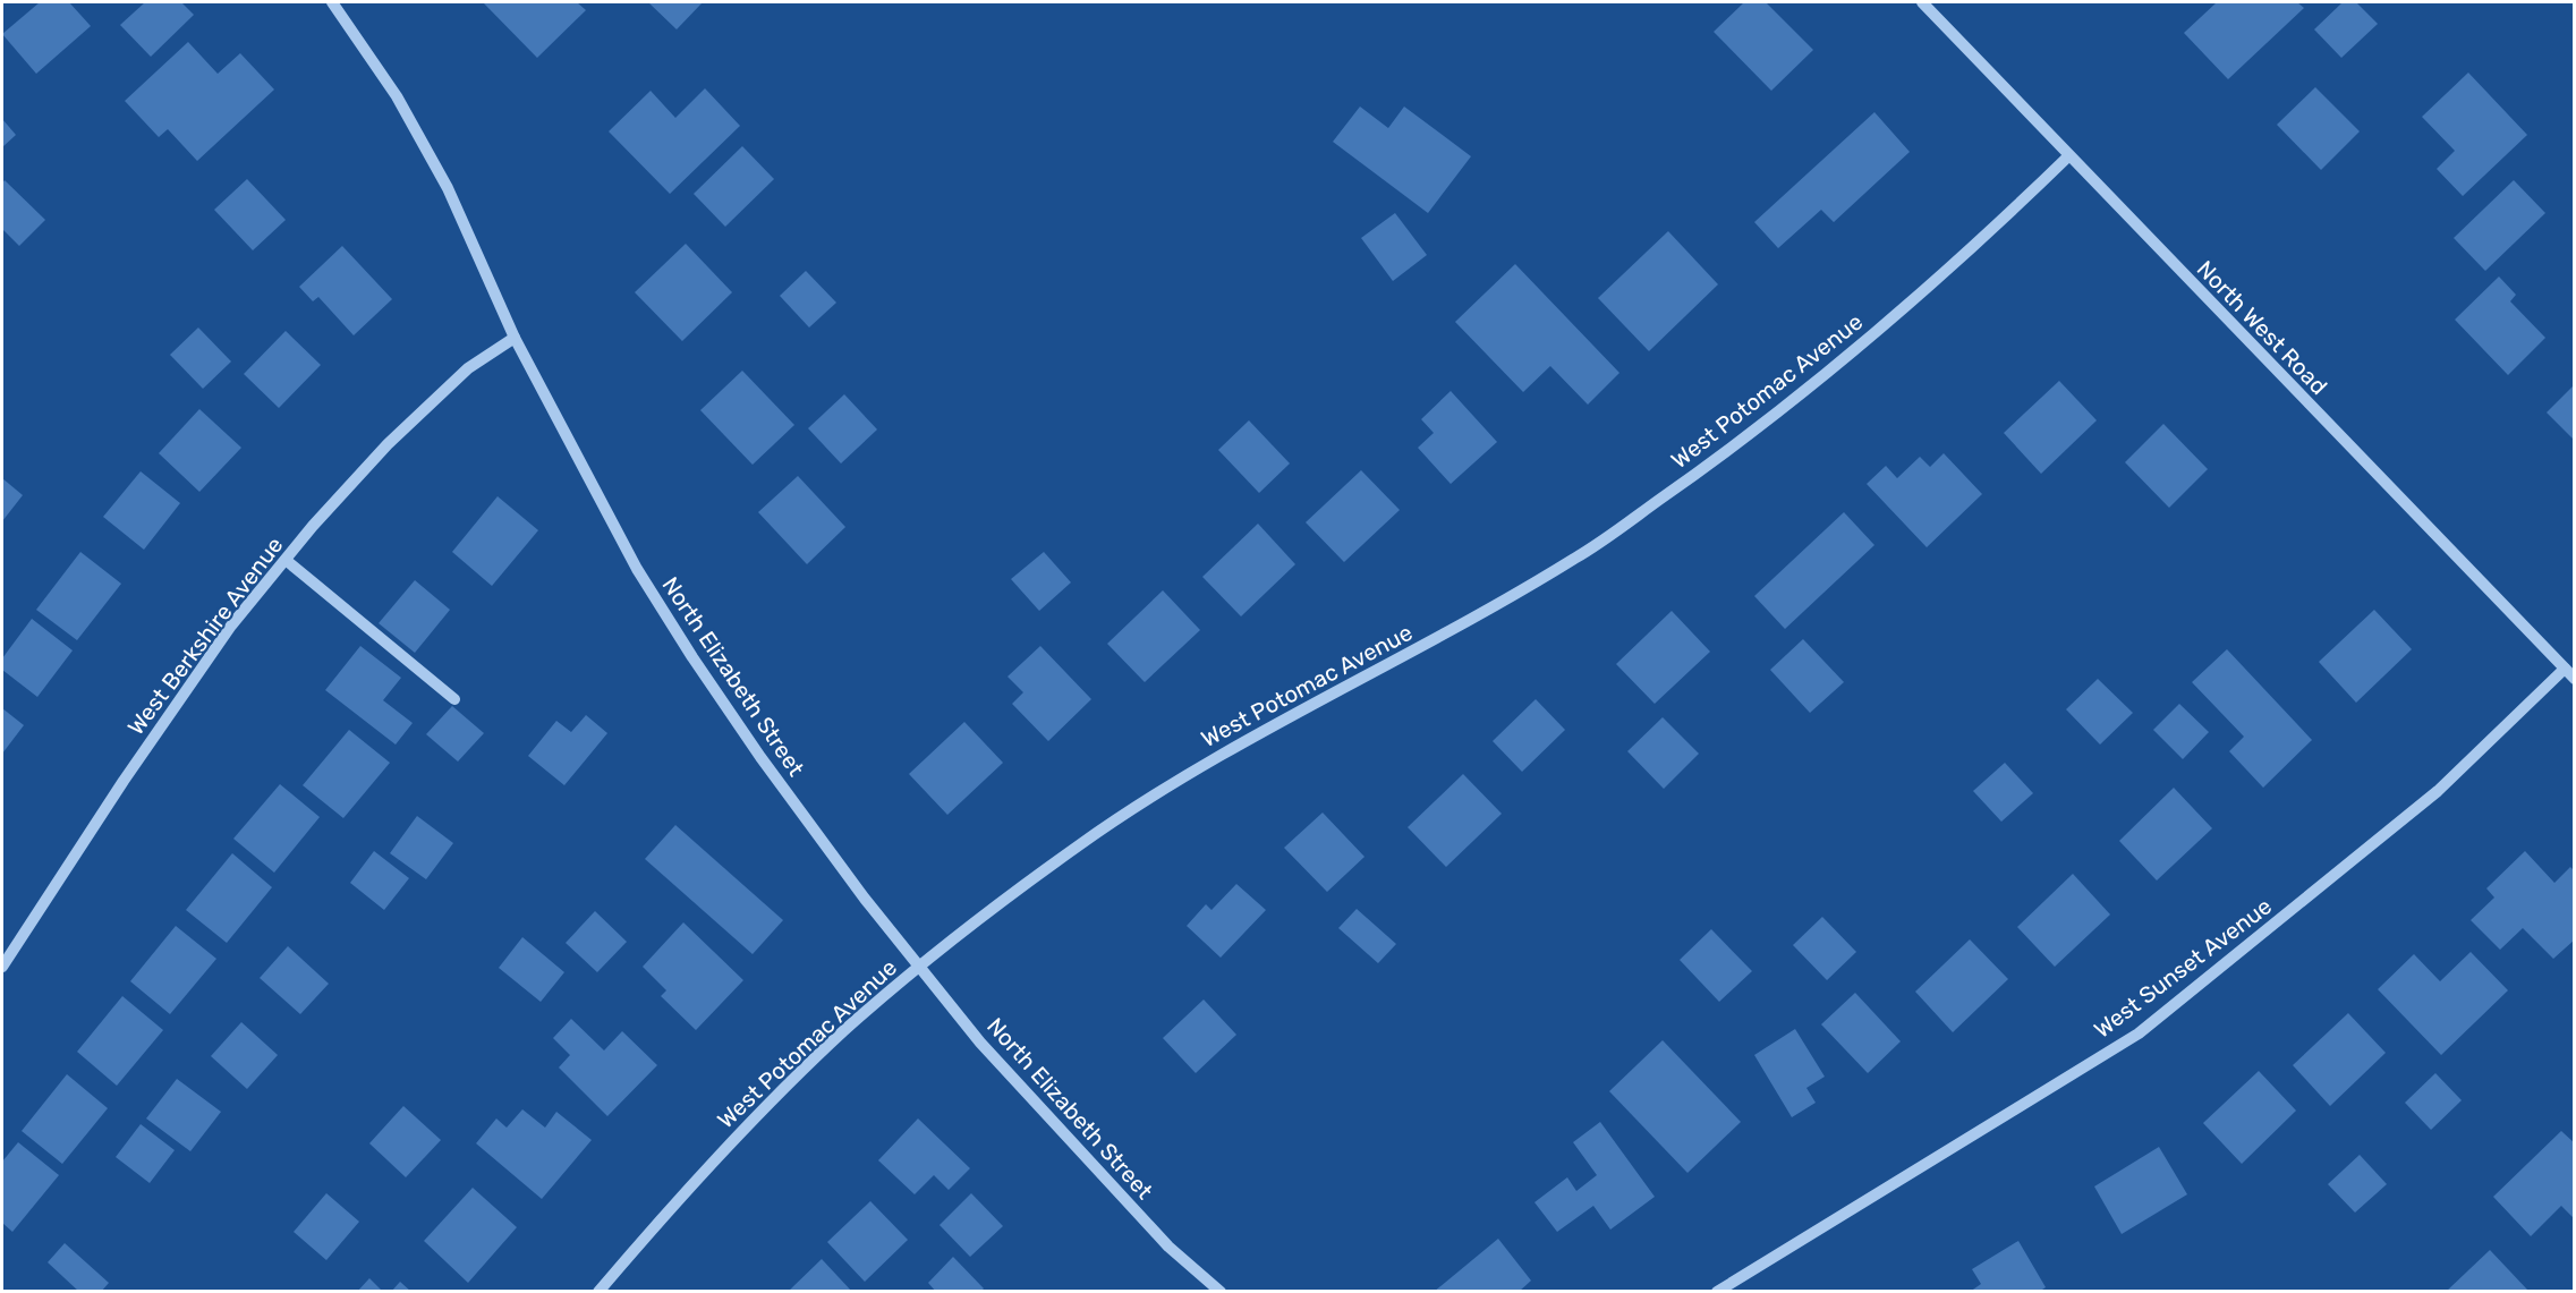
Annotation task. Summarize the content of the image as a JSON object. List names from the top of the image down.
{
  "streets": {
    "street": [
      "North West Road",
      "West Potomac Avenue",
      "West Berkshire Avenue",
      "North Elizabeth Street",
      "West Sunset Avenue"
    ]
  },
  "crossings": [
    ["North West Road", "West Potomac Avenue"],
    ["North West Road", "West Sunset Avenue"],
    ["West Potomac Avenue", "North Elizabeth Street"],
    ["West Berkshire Avenue", "North Elizabeth Street"]
  ]
}
